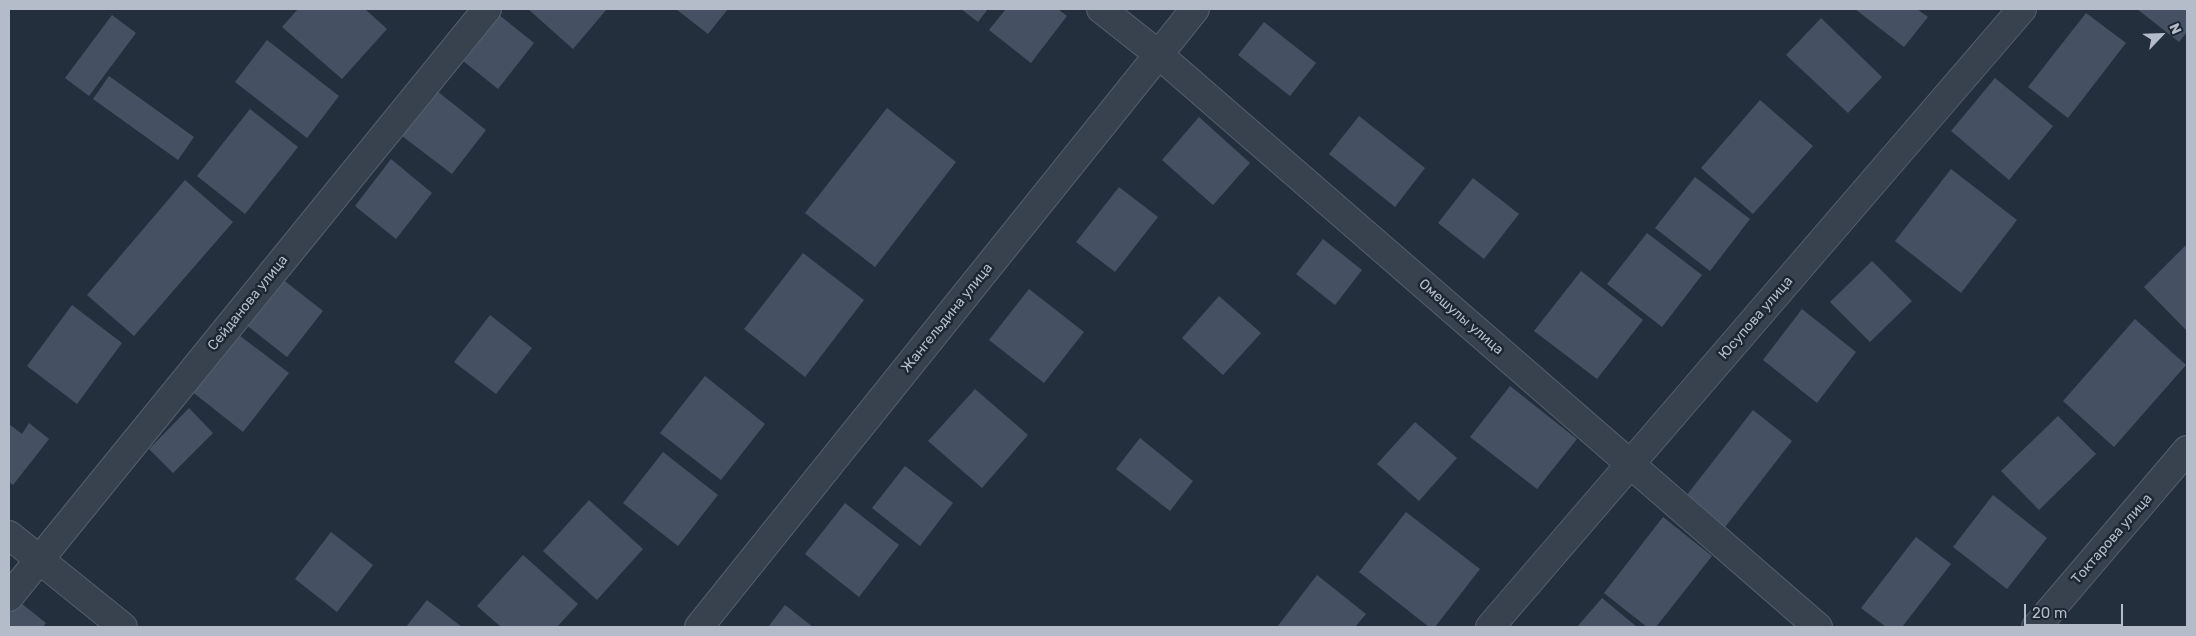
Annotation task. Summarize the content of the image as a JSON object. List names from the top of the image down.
{
  "streets": {
    "street": [
      "Сейданова улица",
      "Омешулы улица",
      "Жангельдина улица",
      "Юсупова улица",
      "Токтарова улица"
    ]
  },
  "crossings": [
    ["Омешулы улица", "Жангельдина улица"],
    ["Омешулы улица", "Юсупова улица"]
  ],
  "scale_bar": "20 m",
  "north": "top right"
}
